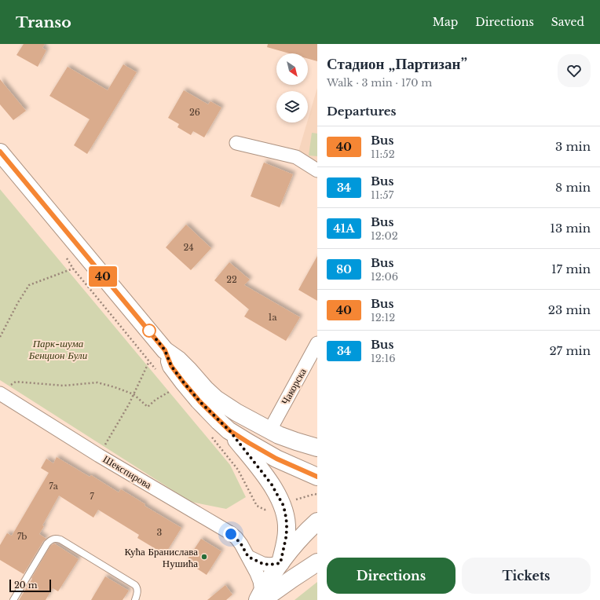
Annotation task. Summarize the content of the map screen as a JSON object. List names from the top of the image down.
{
  "streets": {
    "street": ["Чакорска", "Шекспирова"]
  },
  "parks": ["Парк-шума Бенцион Були"],
  "places": ["Кућа Бранислава Нушића"],
  "lines": ["bus line 40"],
  "house_numbers": [
    "26",
    "24",
    "22",
    "1a",
    "7a",
    "7",
    "3",
    "7b"
  ],
  "scale_bar": "20 m",
  "north": "bottom right",
  "page": {
    "header": "Transo",
    "nav": ["Map", "Directions", "Saved"],
    "on_map": "40",
    "heading": [
      ["Стадион „Партизан”", "Walk · 3 min · 170 m"],
      "Departures"
    ],
    "list": [
      {
        "mark": "40",
        "name": "Bus",
        "note": "11:52",
        "value": "3 min"
      },
      {
        "mark": "34",
        "name": "Bus",
        "note": "11:57",
        "value": "8 min"
      },
      {
        "mark": "41A",
        "name": "Bus",
        "note": "12:02",
        "value": "13 min"
      },
      {
        "mark": "80",
        "name": "Bus",
        "note": "12:06",
        "value": "17 min"
      },
      {
        "mark": "40",
        "name": "Bus",
        "note": "12:12",
        "value": "23 min"
      },
      {
        "mark": "34",
        "name": "Bus",
        "note": "12:16",
        "value": "27 min"
      }
    ],
    "buttons": ["Directions", "Tickets"],
    "scale": "20 m"
  }
}
